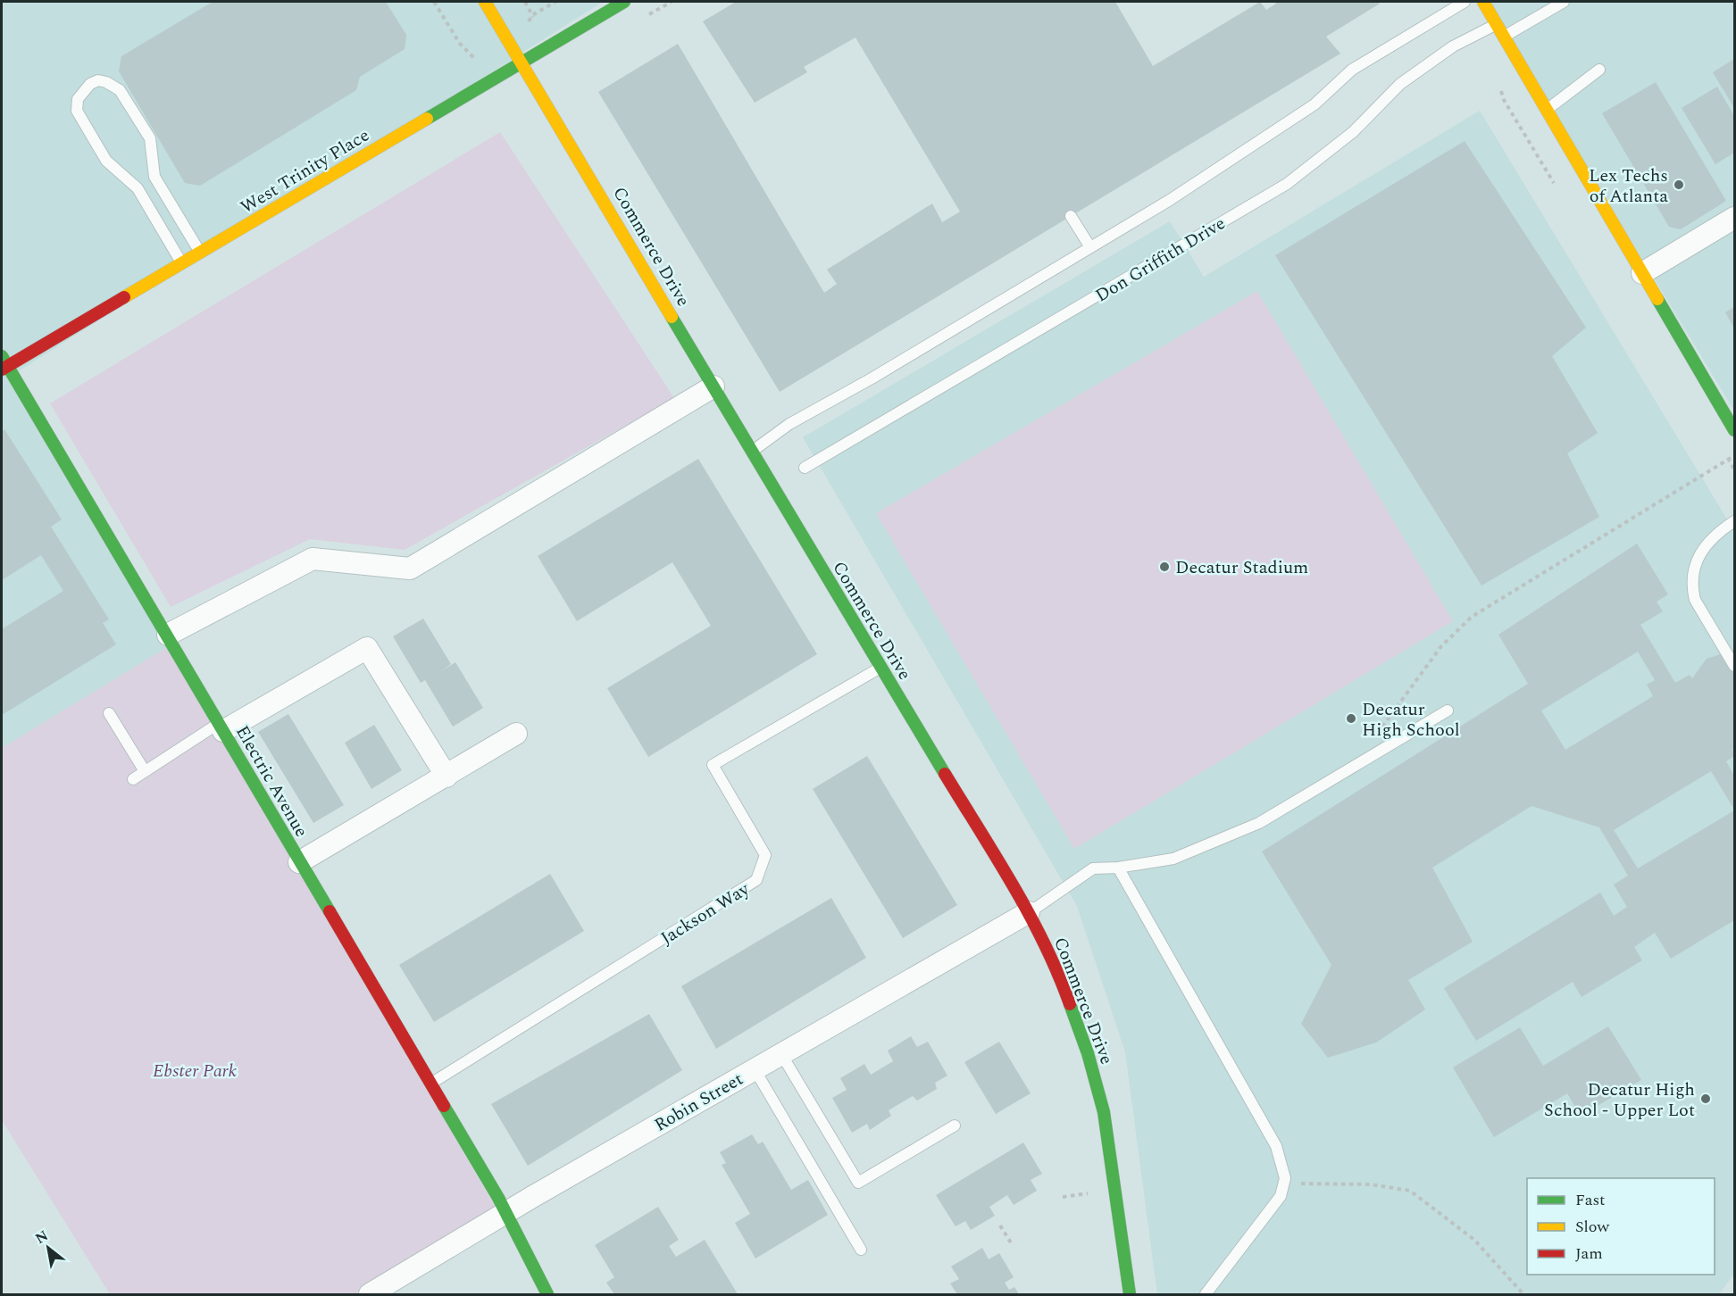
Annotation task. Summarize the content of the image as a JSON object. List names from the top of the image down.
{
  "streets": {
    "street": [
      "West Trinity Place",
      "Commerce Drive",
      "Electric Avenue",
      "Robin Street"
    ],
    "lane": ["Don Griffith Drive", "Jackson Way"]
  },
  "crossings": [
    ["West Trinity Place", "Commerce Drive"],
    ["West Trinity Place", "Electric Avenue"],
    ["Commerce Drive", "Jackson Way"],
    ["Commerce Drive", "Robin Street"],
    ["Electric Avenue", "Jackson Way"],
    ["Electric Avenue", "Robin Street"]
  ],
  "parks": ["Ebster Park"],
  "places": [
    "Lex Techs of Atlanta",
    "Decatur Stadium",
    "Decatur High School",
    "Decatur High School - Upper Lot"
  ],
  "legend": ["Fast", "Slow", "Jam"],
  "north": "top left"
}
